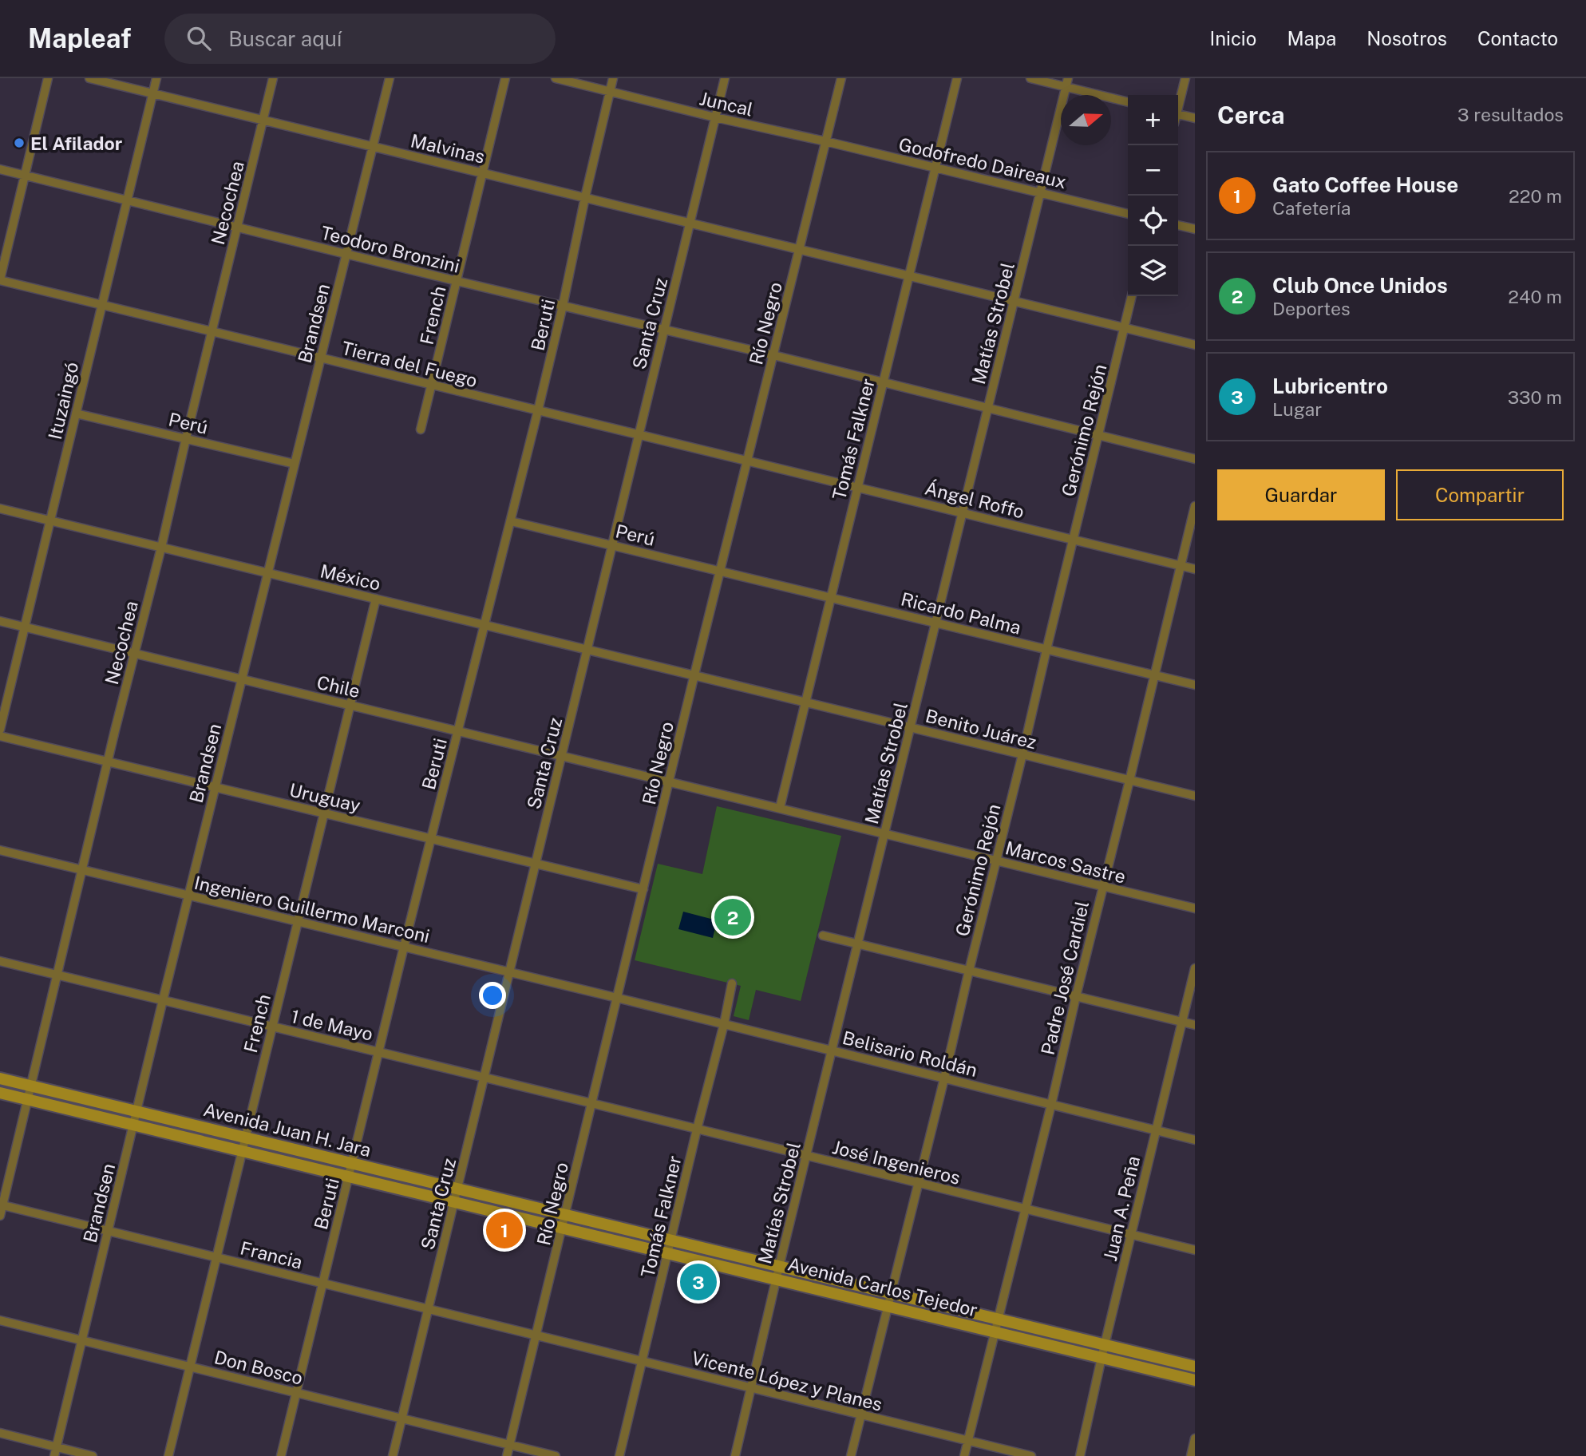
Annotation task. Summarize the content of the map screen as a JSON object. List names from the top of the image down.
{
  "streets": {
    "main road": ["Avenida Juan H. Jara", "Avenida Carlos Tejedor"],
    "street": [
      "Juncal",
      "Malvinas",
      "Godofredo Daireaux",
      "Necochea",
      "Teodoro Bronzini",
      "French",
      "Brandsen",
      "Santa Cruz",
      "Río Negro",
      "Matías Strobel",
      "Beruti",
      "Tierra del Fuego",
      "Ituzaingó",
      "Perú",
      "Gerónimo Rejón",
      "Tomás Falkner",
      "Ángel Roffo",
      "México",
      "Ricardo Palma",
      "Chile",
      "Benito Juárez",
      "Uruguay",
      "Marcos Sastre",
      "Ingeniero Guillermo Marconi",
      "Padre José Cardiel",
      "1 de Mayo",
      "Belisario Roldán",
      "José Ingenieros",
      "Juan A. Peña",
      "Francia",
      "Don Bosco",
      "Vicente López y Planes"
    ]
  },
  "crossings": [
    ["Juncal", "Godofredo Daireaux"],
    ["Juncal", "Santa Cruz"],
    ["Juncal", "Río Negro"],
    ["Juncal", "Beruti"],
    ["Malvinas", "Necochea"],
    ["Malvinas", "French"],
    ["Malvinas", "Brandsen"],
    ["Malvinas", "Santa Cruz"],
    ["Malvinas", "Río Negro"],
    ["Malvinas", "Matías Strobel"],
    ["Malvinas", "Beruti"],
    ["Malvinas", "Ituzaingó"],
    ["Malvinas", "Gerónimo Rejón"],
    ["Malvinas", "Tomás Falkner"],
    ["Godofredo Daireaux", "Río Negro"],
    ["Godofredo Daireaux", "Matías Strobel"],
    ["Godofredo Daireaux", "Tomás Falkner"],
    ["Necochea", "Teodoro Bronzini"],
    ["Necochea", "Tierra del Fuego"],
    ["Necochea", "Perú"],
    ["Necochea", "México"],
    ["Necochea", "Chile"],
    ["Necochea", "Uruguay"],
    ["Necochea", "Ingeniero Guillermo Marconi"],
    ["Necochea", "1 de Mayo"],
    ["Necochea", "Avenida Juan H. Jara"],
    ["Necochea", "Francia"],
    ["Teodoro Bronzini", "French"],
    ["Teodoro Bronzini", "Brandsen"],
    ["Teodoro Bronzini", "Santa Cruz"],
    ["Teodoro Bronzini", "Río Negro"],
    ["Teodoro Bronzini", "Matías Strobel"],
    ["Teodoro Bronzini", "Beruti"],
    ["Teodoro Bronzini", "Ituzaingó"],
    ["Teodoro Bronzini", "Gerónimo Rejón"],
    ["Teodoro Bronzini", "Tomás Falkner"],
    ["French", "Tierra del Fuego"],
    ["French", "México"],
    ["French", "Chile"],
    ["French", "Uruguay"],
    ["French", "Ingeniero Guillermo Marconi"],
    ["French", "1 de Mayo"],
    ["French", "Avenida Juan H. Jara"],
    ["French", "Francia"],
    ["French", "Don Bosco"],
    ["Brandsen", "Tierra del Fuego"],
    ["Brandsen", "Perú"],
    ["Brandsen", "México"],
    ["Brandsen", "Chile"],
    ["Brandsen", "Uruguay"],
    ["Brandsen", "Ingeniero Guillermo Marconi"],
    ["Brandsen", "1 de Mayo"],
    ["Brandsen", "Avenida Juan H. Jara"],
    ["Brandsen", "Francia"],
    ["Brandsen", "Don Bosco"],
    ["Santa Cruz", "Tierra del Fuego"],
    ["Santa Cruz", "Perú"],
    ["Santa Cruz", "México"],
    ["Santa Cruz", "Chile"],
    ["Santa Cruz", "Uruguay"],
    ["Santa Cruz", "Ingeniero Guillermo Marconi"],
    ["Santa Cruz", "1 de Mayo"],
    ["Santa Cruz", "Avenida Juan H. Jara"],
    ["Santa Cruz", "Francia"],
    ["Santa Cruz", "Don Bosco"],
    ["Río Negro", "Tierra del Fuego"],
    ["Río Negro", "Perú"],
    ["Río Negro", "Ángel Roffo"],
    ["Río Negro", "México"],
    ["Río Negro", "Ricardo Palma"],
    ["Río Negro", "Chile"],
    ["Río Negro", "Benito Juárez"],
    ["Río Negro", "Uruguay"],
    ["Río Negro", "Marcos Sastre"],
    ["Río Negro", "Ingeniero Guillermo Marconi"],
    ["Río Negro", "1 de Mayo"],
    ["Río Negro", "Belisario Roldán"],
    ["Río Negro", "Avenida Juan H. Jara"],
    ["Río Negro", "José Ingenieros"],
    ["Río Negro", "Francia"],
    ["Río Negro", "Avenida Carlos Tejedor"],
    ["Río Negro", "Don Bosco"],
    ["Río Negro", "Vicente López y Planes"],
    ["Matías Strobel", "Ángel Roffo"],
    ["Matías Strobel", "Ricardo Palma"],
    ["Matías Strobel", "Benito Juárez"],
    ["Matías Strobel", "Marcos Sastre"],
    ["Matías Strobel", "Belisario Roldán"],
    ["Matías Strobel", "José Ingenieros"],
    ["Matías Strobel", "Avenida Carlos Tejedor"],
    ["Matías Strobel", "Vicente López y Planes"],
    ["Beruti", "Tierra del Fuego"],
    ["Beruti", "Perú"],
    ["Beruti", "México"],
    ["Beruti", "Chile"],
    ["Beruti", "Uruguay"],
    ["Beruti", "Ingeniero Guillermo Marconi"],
    ["Beruti", "1 de Mayo"],
    ["Beruti", "Avenida Juan H. Jara"],
    ["Beruti", "Francia"],
    ["Beruti", "Don Bosco"],
    ["Tierra del Fuego", "Ituzaingó"],
    ["Tierra del Fuego", "Ángel Roffo"],
    ["Ituzaingó", "Perú"],
    ["Ituzaingó", "México"],
    ["Ituzaingó", "Chile"],
    ["Perú", "Ricardo Palma"],
    ["Gerónimo Rejón", "Ángel Roffo"],
    ["Gerónimo Rejón", "Ricardo Palma"],
    ["Gerónimo Rejón", "Benito Juárez"],
    ["Gerónimo Rejón", "Marcos Sastre"],
    ["Gerónimo Rejón", "Belisario Roldán"],
    ["Gerónimo Rejón", "José Ingenieros"],
    ["Gerónimo Rejón", "Avenida Carlos Tejedor"],
    ["Gerónimo Rejón", "Vicente López y Planes"],
    ["Tomás Falkner", "Ángel Roffo"],
    ["Tomás Falkner", "Ricardo Palma"],
    ["Tomás Falkner", "Benito Juárez"],
    ["Tomás Falkner", "Marcos Sastre"],
    ["Tomás Falkner", "Belisario Roldán"],
    ["Tomás Falkner", "José Ingenieros"],
    ["Tomás Falkner", "Avenida Carlos Tejedor"],
    ["Tomás Falkner", "Vicente López y Planes"],
    ["Ángel Roffo", "Padre José Cardiel"],
    ["México", "Benito Juárez"],
    ["Ricardo Palma", "Padre José Cardiel"],
    ["Chile", "Marcos Sastre"],
    ["Benito Juárez", "Padre José Cardiel"],
    ["Marcos Sastre", "Padre José Cardiel"],
    ["Ingeniero Guillermo Marconi", "Belisario Roldán"],
    ["Padre José Cardiel", "Belisario Roldán"],
    ["Padre José Cardiel", "José Ingenieros"],
    ["Padre José Cardiel", "Avenida Carlos Tejedor"],
    ["Padre José Cardiel", "Vicente López y Planes"],
    ["1 de Mayo", "José Ingenieros"],
    ["Belisario Roldán", "Juan A. Peña"],
    ["Avenida Juan H. Jara", "Avenida Carlos Tejedor"],
    ["José Ingenieros", "Juan A. Peña"],
    ["Juan A. Peña", "Avenida Carlos Tejedor"],
    ["Francia", "Vicente López y Planes"]
  ],
  "places": ["El Afilador"],
  "north": "right",
  "page": {
    "header": "Mapleaf",
    "search": "Buscar aquí",
    "nav": [
      "Inicio",
      "Mapa",
      "Nosotros",
      "Contacto"
    ],
    "heading": ["Cerca", "3 resultados"],
    "map_buttons": ["+", "−"],
    "list": [
      {
        "mark": "1",
        "name": "Gato Coffee House",
        "note": "Cafetería",
        "value": "220 m"
      },
      {
        "mark": "2",
        "name": "Club Once Unidos",
        "note": "Deportes",
        "value": "240 m"
      },
      {
        "mark": "3",
        "name": "Lubricentro",
        "note": "Lugar",
        "value": "330 m"
      }
    ],
    "buttons": ["Guardar", "Compartir"],
    "pins": ["2", "1", "3"]
  }
}
